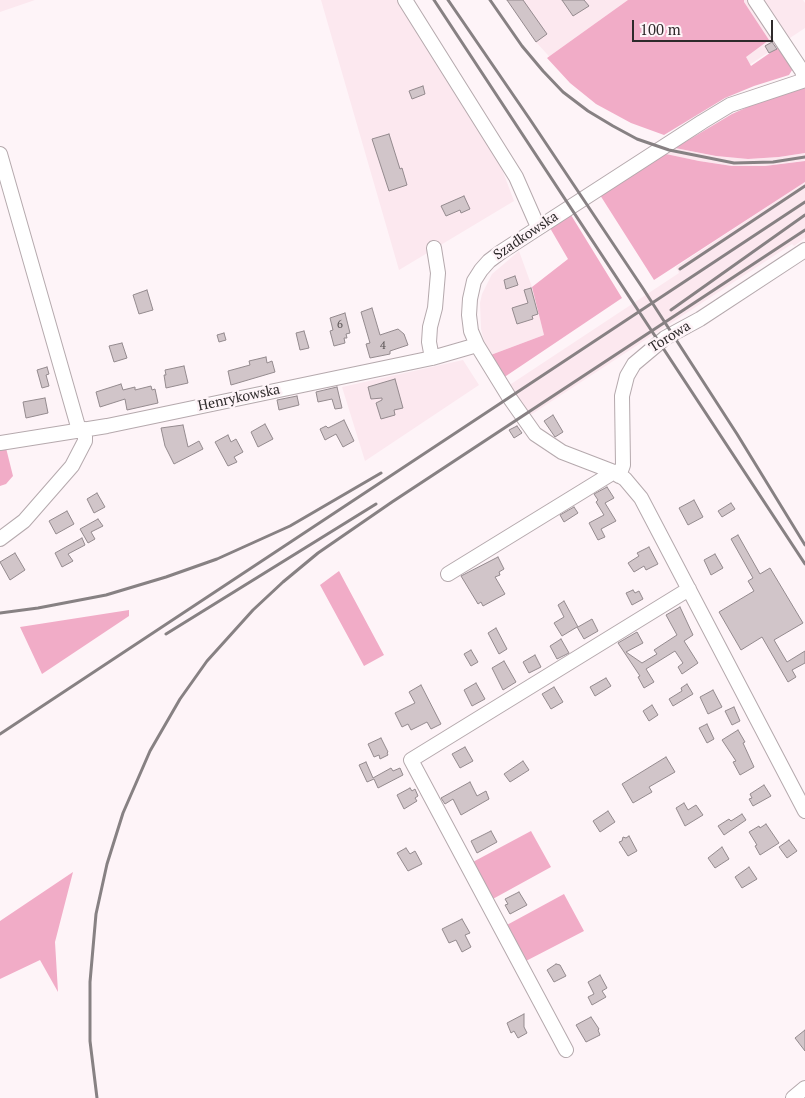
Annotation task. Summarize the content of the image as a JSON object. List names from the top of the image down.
{
  "streets": {
    "street": ["Szadkowska", "Torowa", "Henrykowska"]
  },
  "crossings": [
    ["Szadkowska", "Torowa"],
    ["Szadkowska", "Henrykowska"]
  ],
  "house_numbers": ["6", "4"],
  "scale_bar": "100 m"
}
